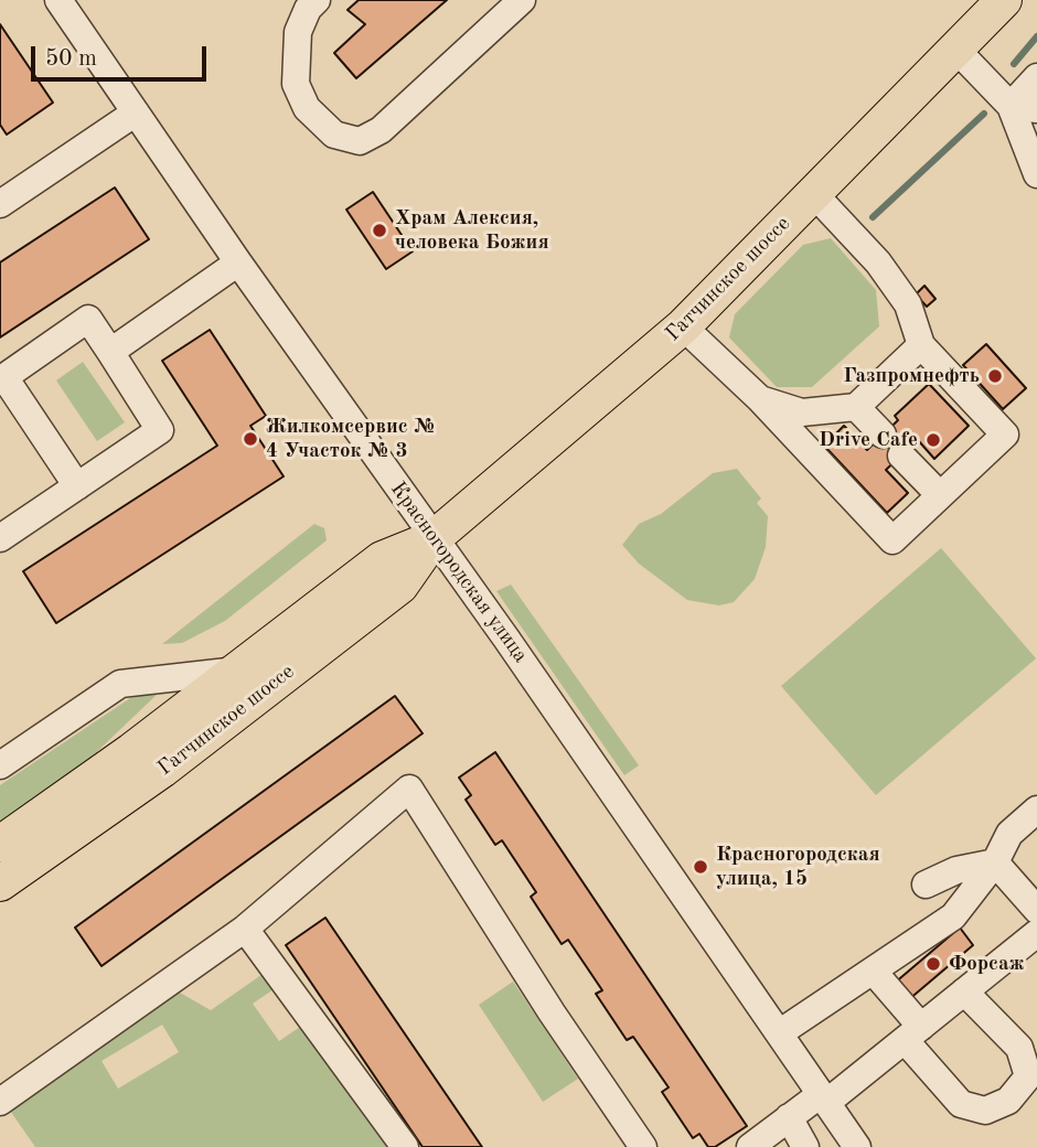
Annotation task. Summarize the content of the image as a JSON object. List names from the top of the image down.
{
  "streets": {
    "main road": ["Гатчинское шоссе"],
    "street": ["Красногородская улица"]
  },
  "crossings": [
    ["Гатчинское шоссе", "Красногородская улица"]
  ],
  "places": [
    "Храм Алексия, человека Божия",
    "Газпромнефть",
    "Жилкомсервис № 4 Участок № 3",
    "Drive Cafe",
    "Красногородская улица, 15",
    "Форсаж"
  ],
  "scale_bar": "50 m"
}
